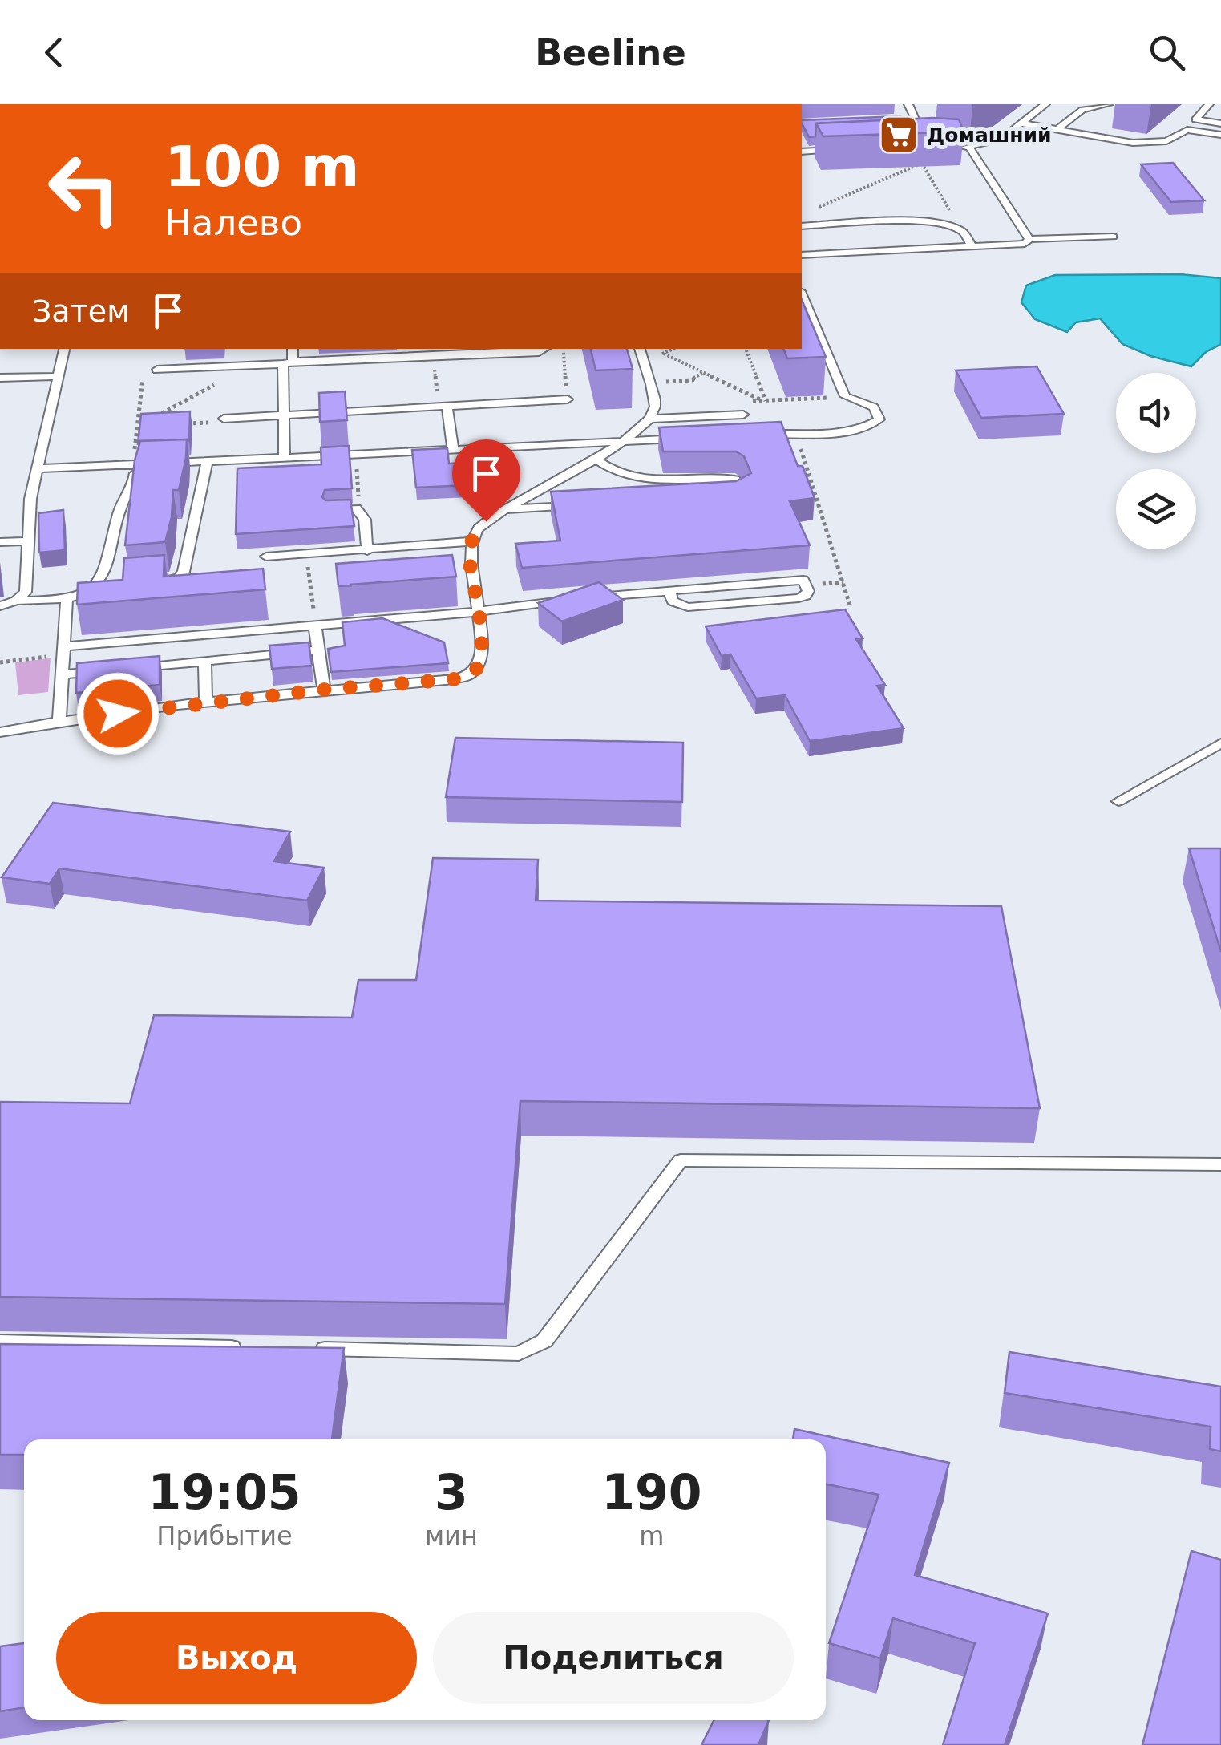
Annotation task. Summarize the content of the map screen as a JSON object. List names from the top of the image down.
{
  "places": {
    "supermarket": ["Домашний"]
  },
  "page": {
    "header": "Beeline",
    "turn": ["100 m", "Налево"],
    "then": "Затем",
    "eta": [
      "19:05",
      "Прибытие",
      "3",
      "мин",
      "190",
      "m"
    ],
    "buttons": ["Выход", "Поделиться"]
  }
}
